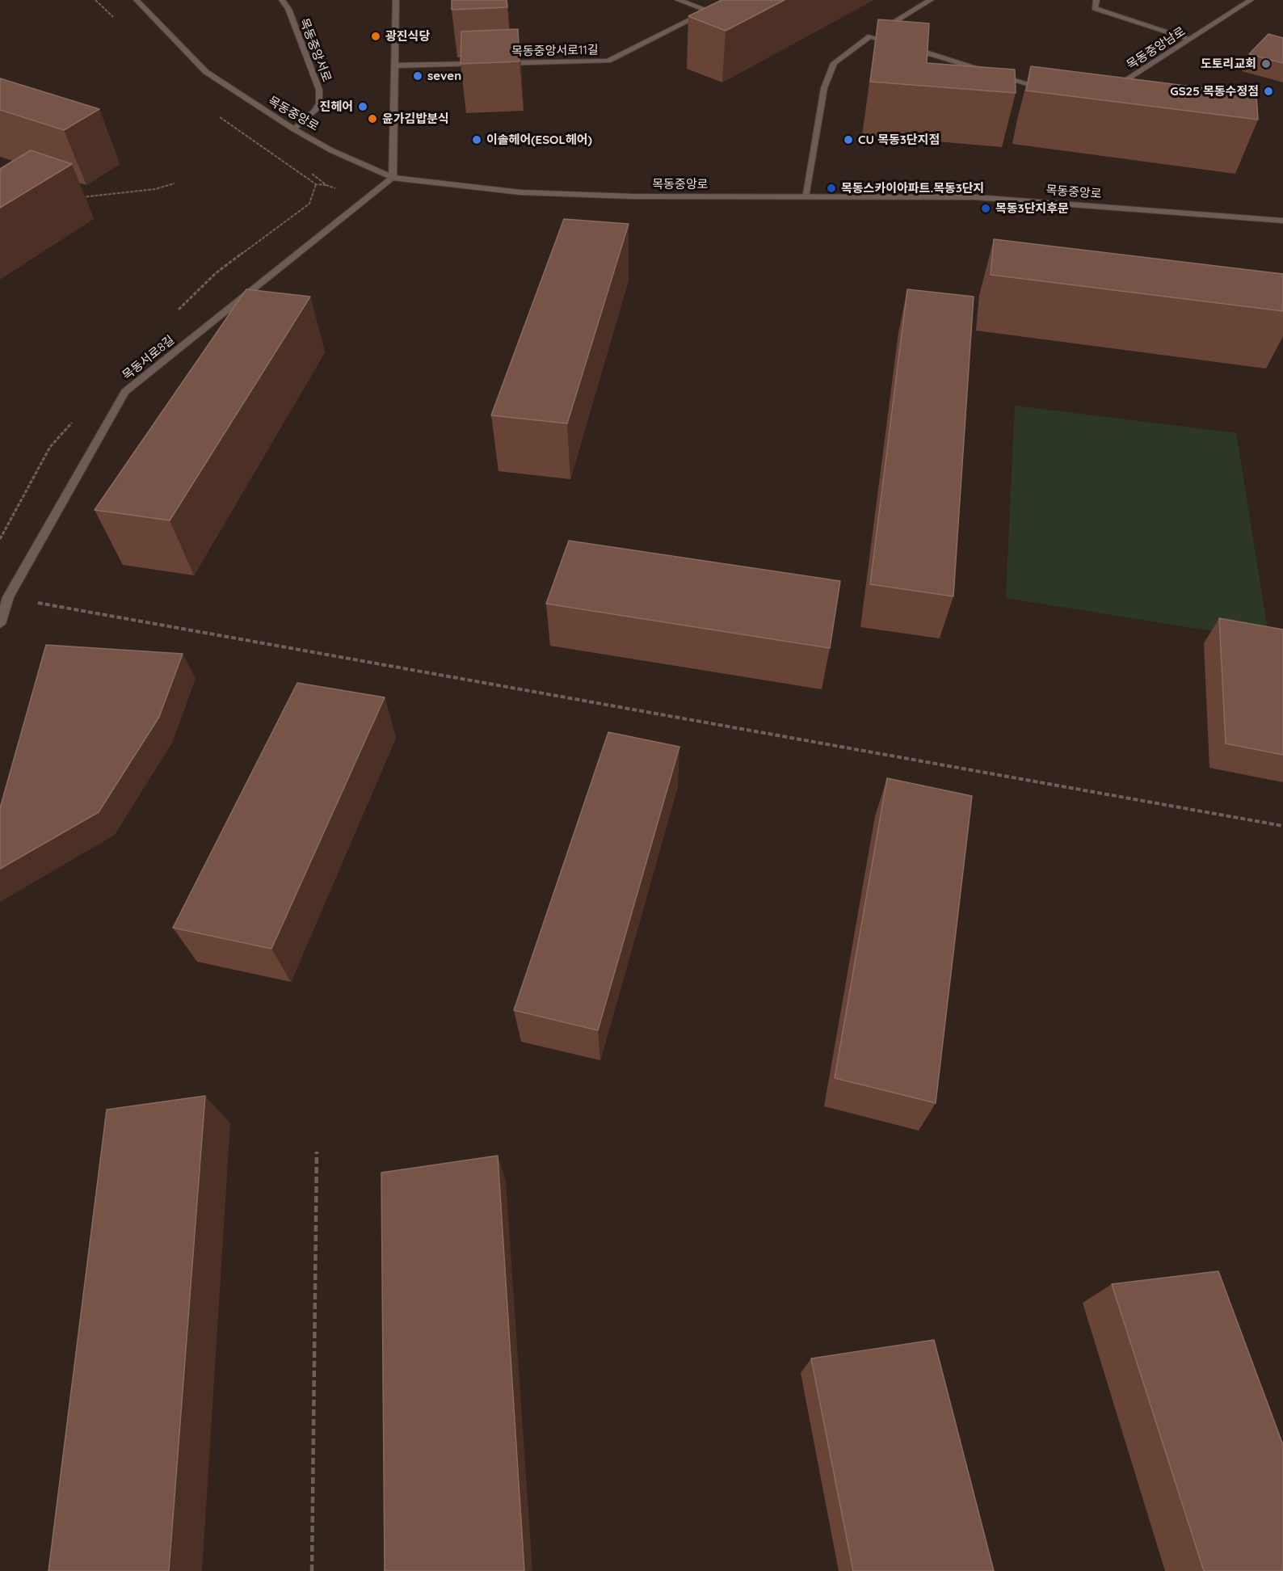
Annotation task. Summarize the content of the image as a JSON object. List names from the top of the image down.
{
  "streets": {
    "street": [
      "목동중앙남로",
      "목동중앙서로",
      "목동중앙서로11길",
      "목동중앙로",
      "목동서로8길"
    ]
  },
  "crossings": [
    ["목동중앙서로", "목동중앙로"],
    ["목동중앙로", "목동서로8길"]
  ],
  "places": [
    "광진식당",
    "도토리교회",
    "seven",
    "GS25 목동수정점",
    "진헤어",
    "윤가김밥분식",
    "이솔헤어(ESOL헤어)",
    "CU 목동3단지점",
    "목동스카이아파트.목동3단지",
    "목동3단지후문"
  ]
}
